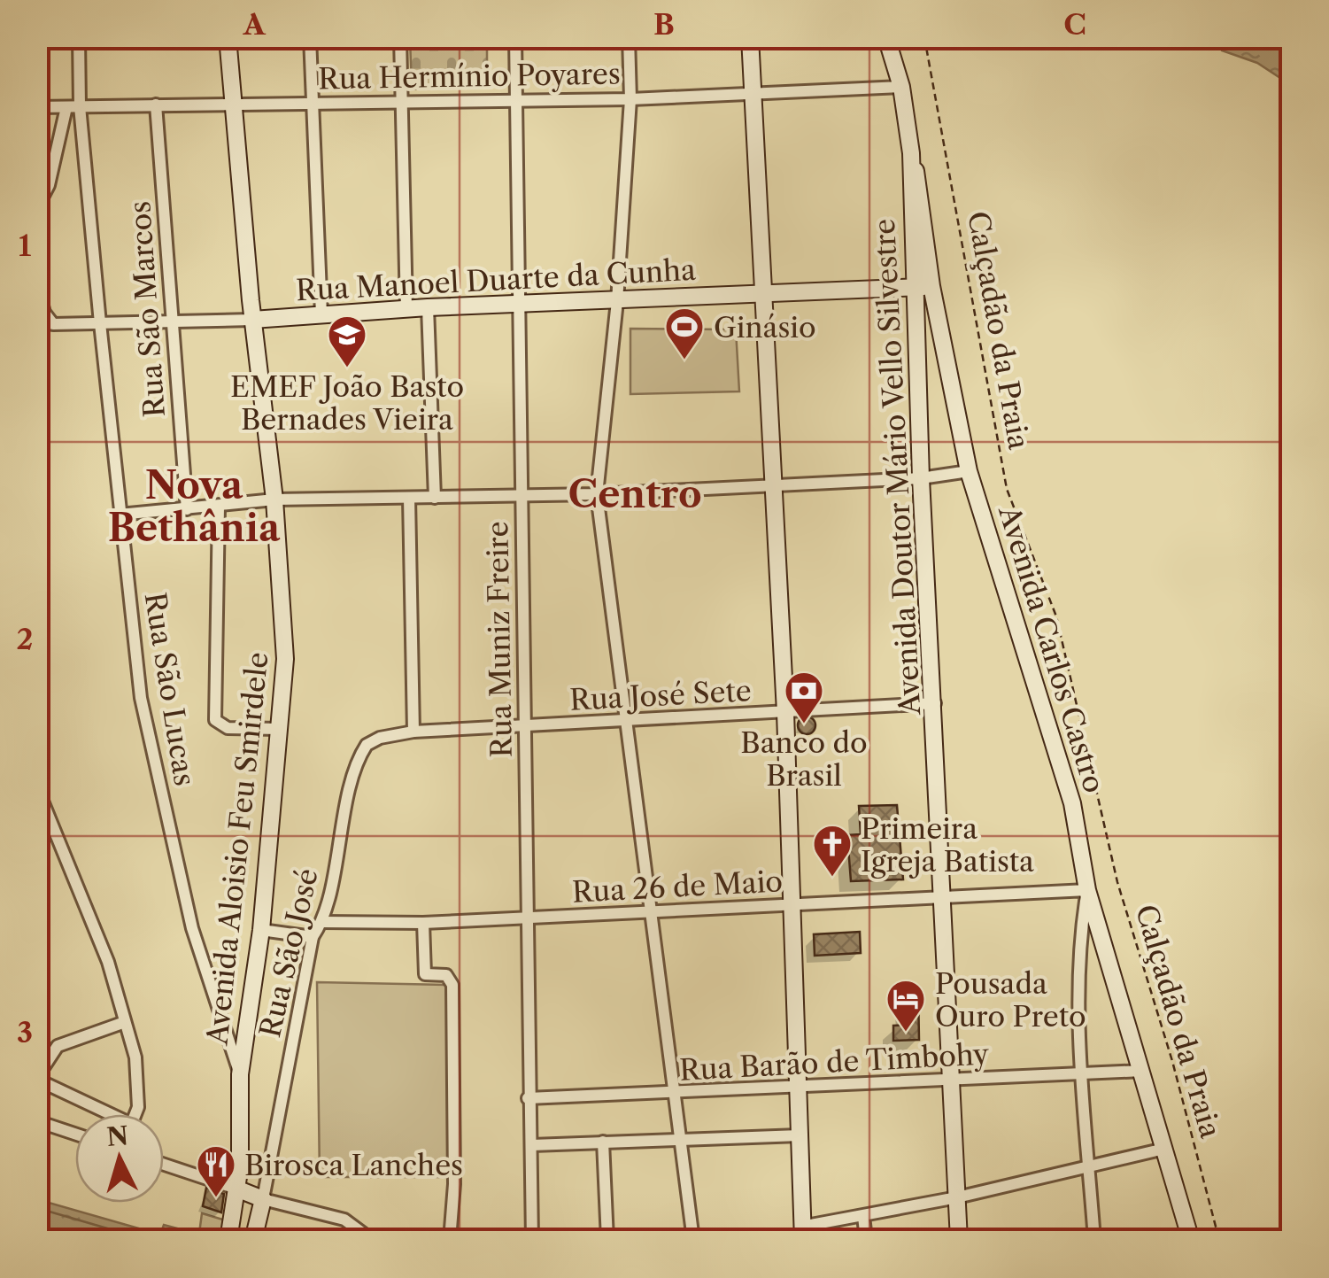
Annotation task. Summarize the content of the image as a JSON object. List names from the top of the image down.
{
  "streets": {
    "street": [
      "Rua Hermínio Poyares",
      "Rua Manoel Duarte da Cunha",
      "Rua São Marcos",
      "Avenida Doutor Mário Vello Silvestre",
      "Rua Muniz Freire",
      "Avenida Carlos Castro",
      "Rua São Lucas",
      "Rua José Sete",
      "Avenida Aloisio Feu Smirdele",
      "Rua 26 de Maio",
      "Rua São José",
      "Rua Barão de Timbohy"
    ],
    "path": ["Calçadão da Praia"]
  },
  "crossings": [
    ["Rua Hermínio Poyares", "Rua São Marcos"],
    ["Rua Hermínio Poyares", "Avenida Doutor Mário Vello Silvestre"],
    ["Rua Hermínio Poyares", "Rua Muniz Freire"],
    ["Rua Hermínio Poyares", "Rua São Lucas"],
    ["Rua Hermínio Poyares", "Avenida Aloisio Feu Smirdele"],
    ["Rua Manoel Duarte da Cunha", "Rua São Marcos"],
    ["Rua Manoel Duarte da Cunha", "Avenida Doutor Mário Vello Silvestre"],
    ["Rua Manoel Duarte da Cunha", "Rua Muniz Freire"],
    ["Rua Manoel Duarte da Cunha", "Avenida Carlos Castro"],
    ["Rua Manoel Duarte da Cunha", "Rua São Lucas"],
    ["Rua Manoel Duarte da Cunha", "Avenida Aloisio Feu Smirdele"],
    ["Avenida Doutor Mário Vello Silvestre", "Avenida Carlos Castro"],
    ["Avenida Doutor Mário Vello Silvestre", "Rua José Sete"],
    ["Avenida Doutor Mário Vello Silvestre", "Rua 26 de Maio"],
    ["Avenida Doutor Mário Vello Silvestre", "Rua Barão de Timbohy"],
    ["Rua Muniz Freire", "Rua José Sete"],
    ["Rua Muniz Freire", "Rua 26 de Maio"],
    ["Rua Muniz Freire", "Rua Barão de Timbohy"],
    ["Avenida Carlos Castro", "Rua 26 de Maio"],
    ["Avenida Carlos Castro", "Rua Barão de Timbohy"],
    ["Rua São Lucas", "Avenida Aloisio Feu Smirdele"],
    ["Rua José Sete", "Rua São José"],
    ["Rua 26 de Maio", "Rua São José"]
  ],
  "districts": ["Nova Bethânia", "Centro"],
  "places": {
    "sports": ["Ginásio"],
    "school or university": ["EMEF João Basto Bernades Vieira"],
    "bank": ["Banco do Brasil"],
    "church": ["Primeira Igreja Batista"],
    "hotel": ["Pousada Ouro Preto"],
    "restaurant": ["Birosca Lanches"]
  },
  "north": "top",
  "grid": {
    "columns": ["A", "B", "C"],
    "rows": ["1", "2", "3"]
  }
}
